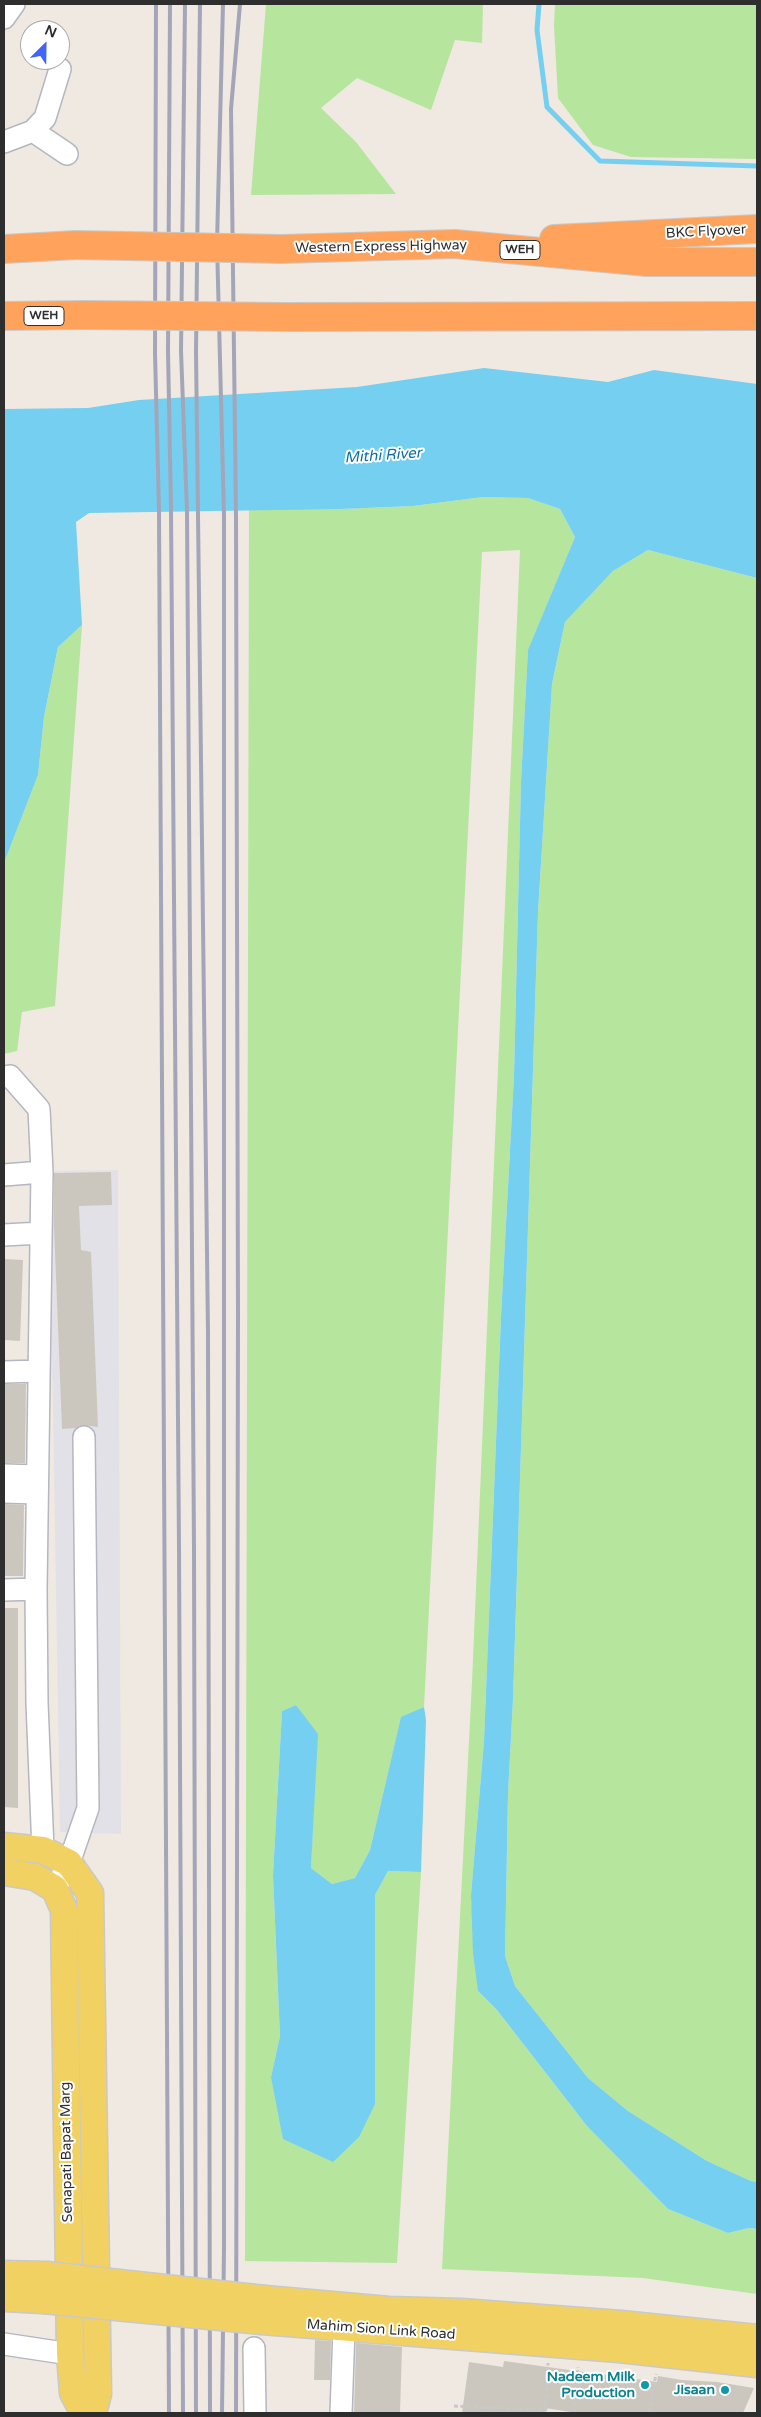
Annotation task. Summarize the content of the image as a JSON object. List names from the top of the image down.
{
  "streets": {
    "highway": ["BKC Flyover", "Western Express Highway", "WEH"],
    "main road": ["Senapati Bapat Marg", "Mahim Sion Link Road"]
  },
  "crossings": [
    ["BKC Flyover", "Western Express Highway"]
  ],
  "water": ["Mithi River"],
  "places": ["Nadeem Milk Production", "Jisaan"],
  "north": "top right"
}
